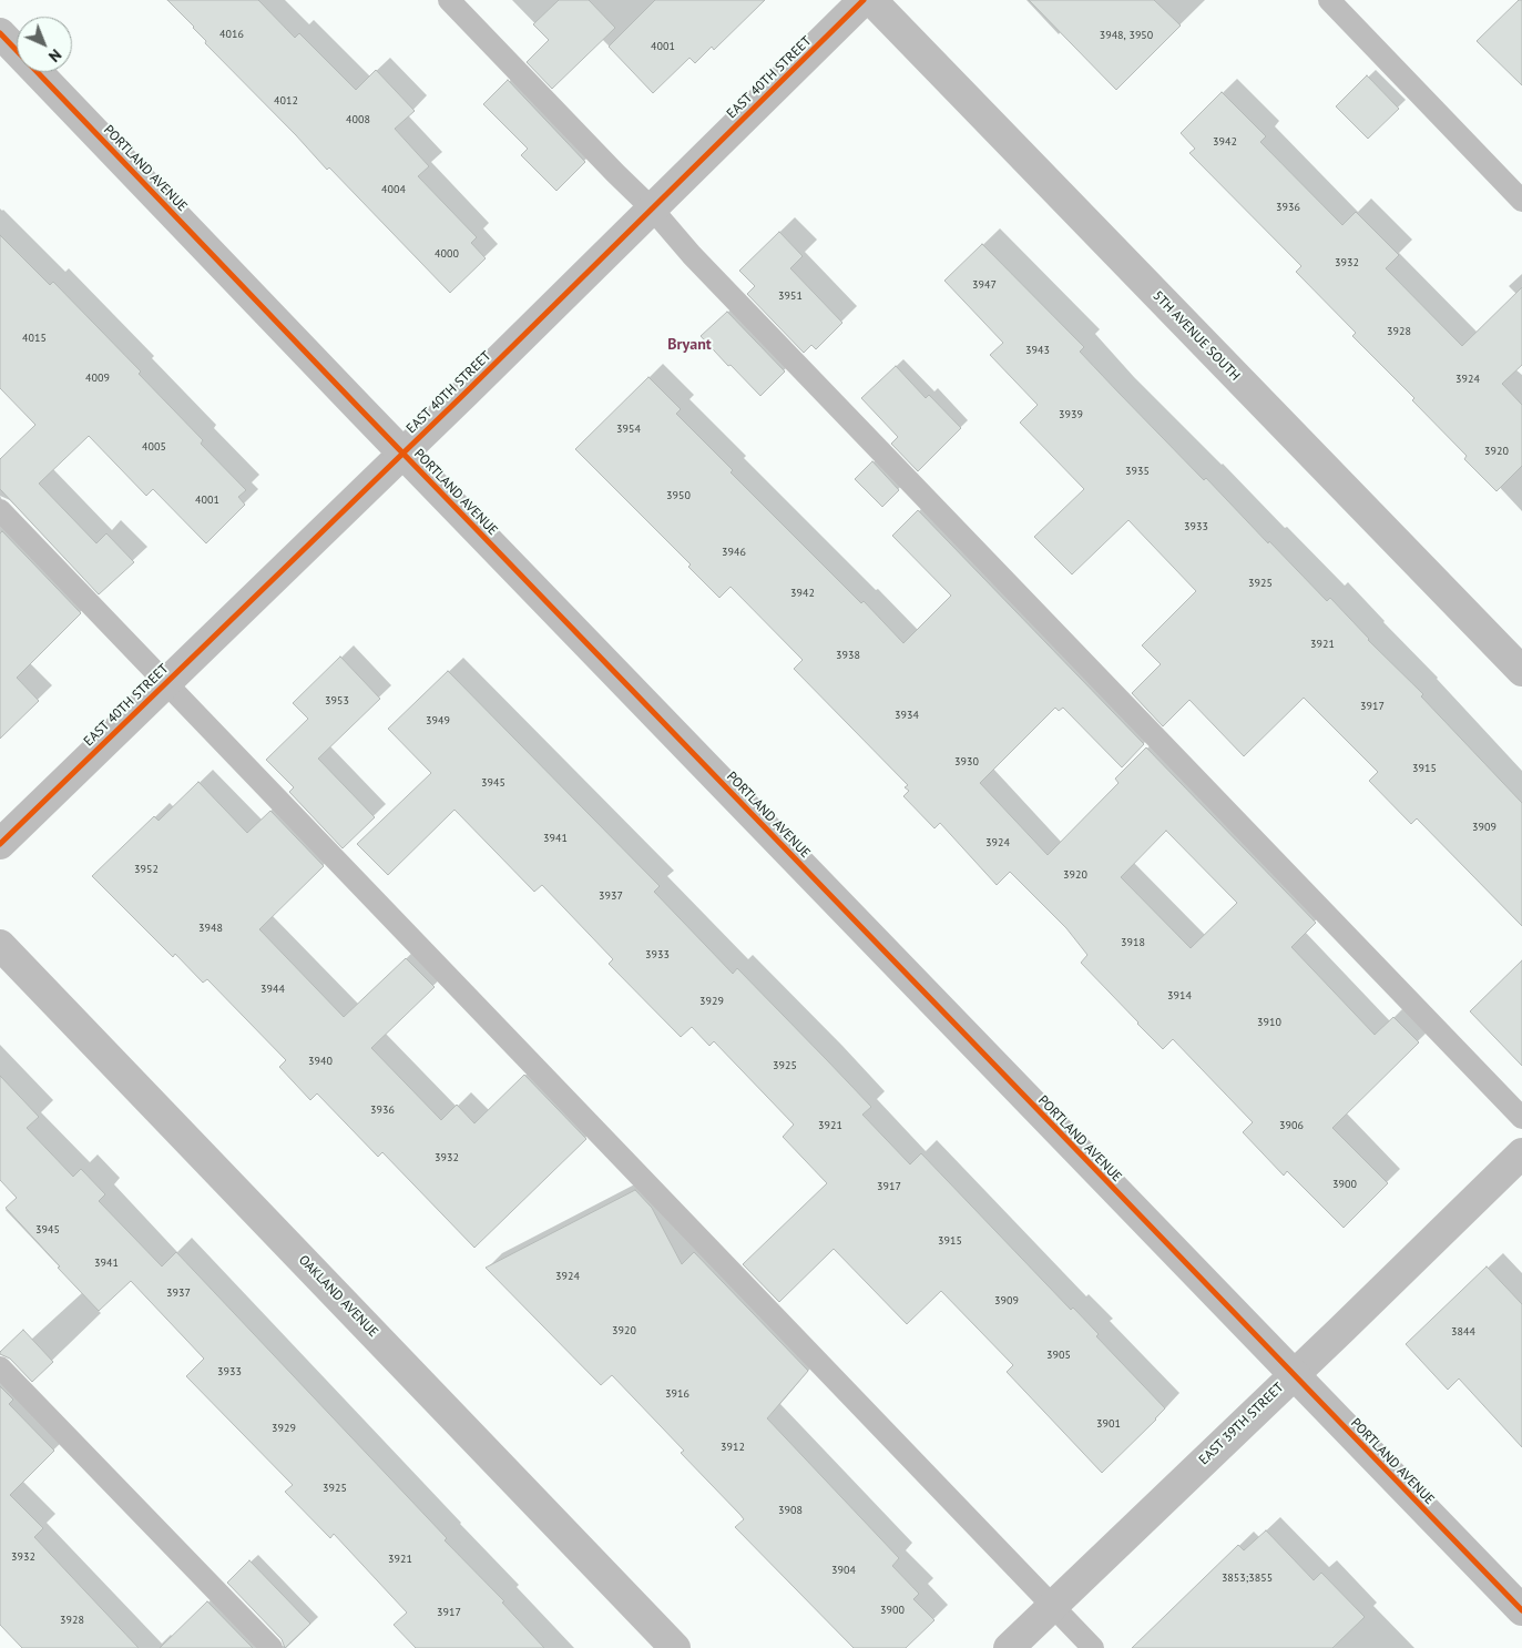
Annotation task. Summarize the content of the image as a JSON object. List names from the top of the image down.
{
  "streets": {
    "street": [
      "EAST 40TH STREET",
      "PORTLAND AVENUE",
      "5TH AVENUE SOUTH",
      "OAKLAND AVENUE",
      "EAST 39TH STREET"
    ]
  },
  "crossings": [
    ["EAST 40TH STREET", "PORTLAND AVENUE"],
    ["PORTLAND AVENUE", "EAST 39TH STREET"]
  ],
  "districts": ["Bryant"],
  "house_numbers": [
    "4016",
    "3948, 3950",
    "4001",
    "4012",
    "4008",
    "3942",
    "4004",
    "3936",
    "4000",
    "3932",
    "3947",
    "3951",
    "3928",
    "4015",
    "3943",
    "4009",
    "3924",
    "3939",
    "3954",
    "4005",
    "3920",
    "3935",
    "3950",
    "4001",
    "3933",
    "3946",
    "3925",
    "3942",
    "3921",
    "3938",
    "3953",
    "3917",
    "3934",
    "3949",
    "3930",
    "3915",
    "3945",
    "3909",
    "3941",
    "3924",
    "3952",
    "3920",
    "3937",
    "3948",
    "3918",
    "3933",
    "3944",
    "3914",
    "3929",
    "3910",
    "3940",
    "3925",
    "3936",
    "3921",
    "3906",
    "3932",
    "3900",
    "3917",
    "3945",
    "3915",
    "3941",
    "3924",
    "3937",
    "3909",
    "3920",
    "3844",
    "3905",
    "3933",
    "3916",
    "3901",
    "3929",
    "3912",
    "3925",
    "3908",
    "3932",
    "3921",
    "3904",
    "3853;3855",
    "3900",
    "3917",
    "3928"
  ],
  "north": "bottom right"
}
